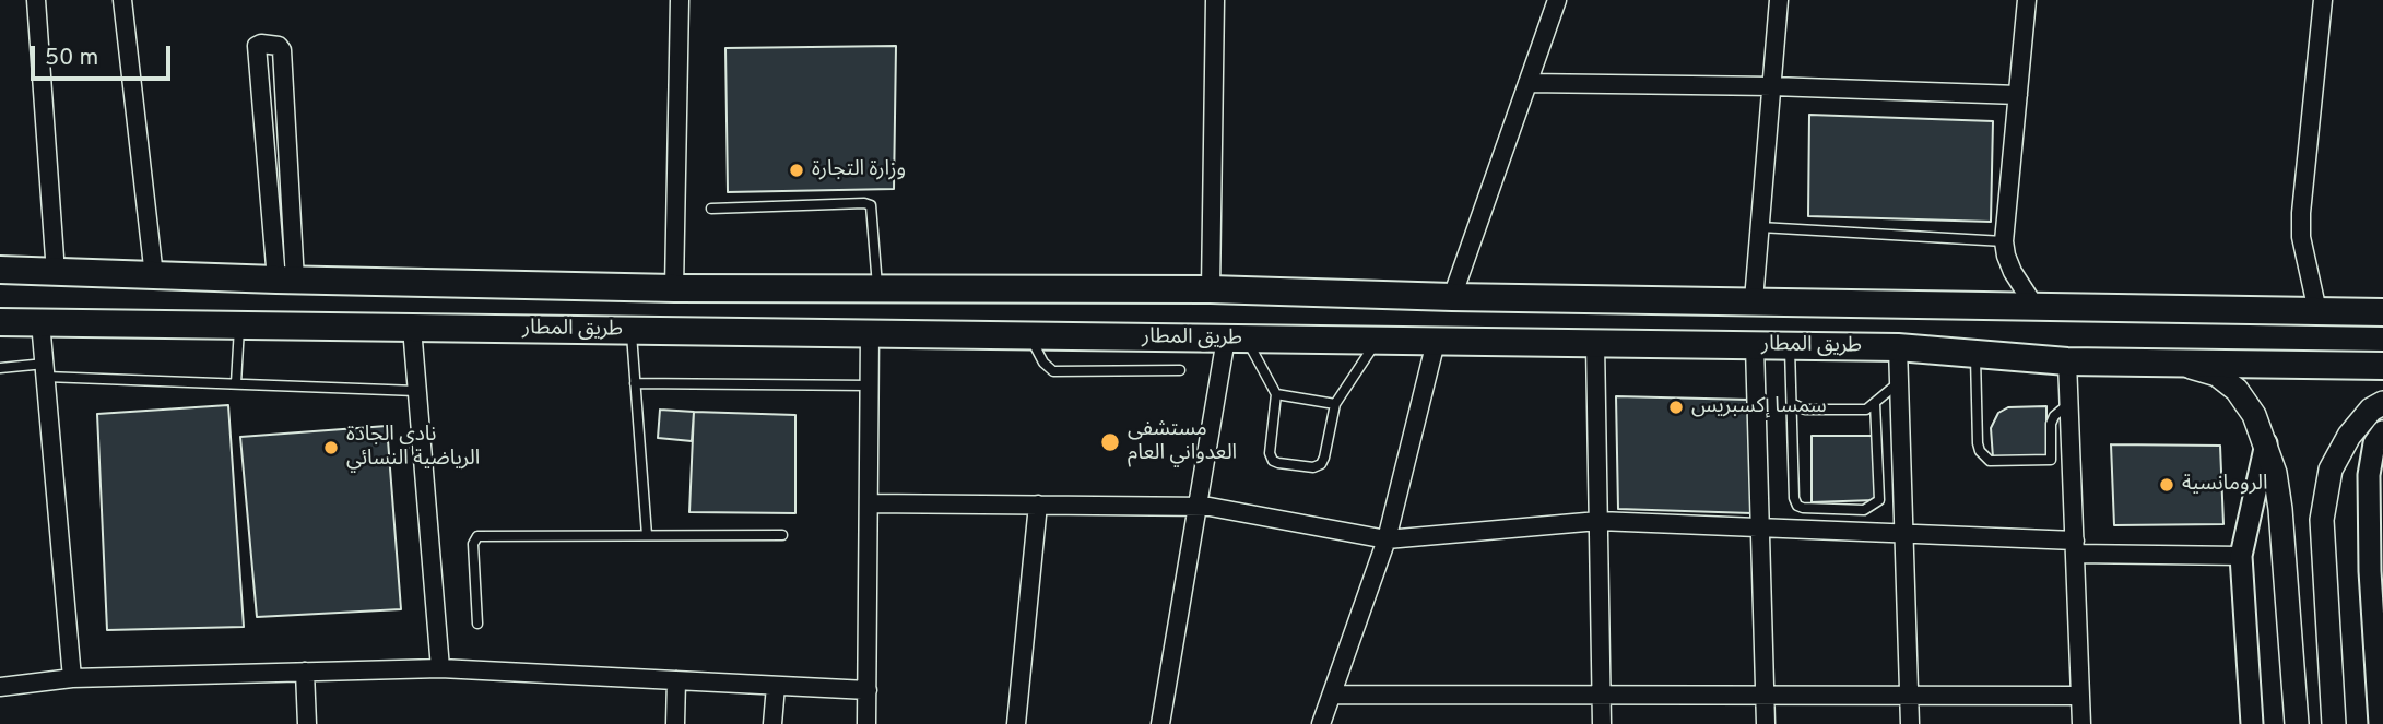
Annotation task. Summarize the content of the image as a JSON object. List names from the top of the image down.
{
  "streets": {
    "main road": ["طريق المطار"]
  },
  "places": [
    "وزارة التجارة",
    "سمسا إكسبريس",
    "مستشفى العدواني العام",
    "نادي الجادة الرياضية النسائي",
    "الرومانسية"
  ],
  "scale_bar": "50 m"
}
